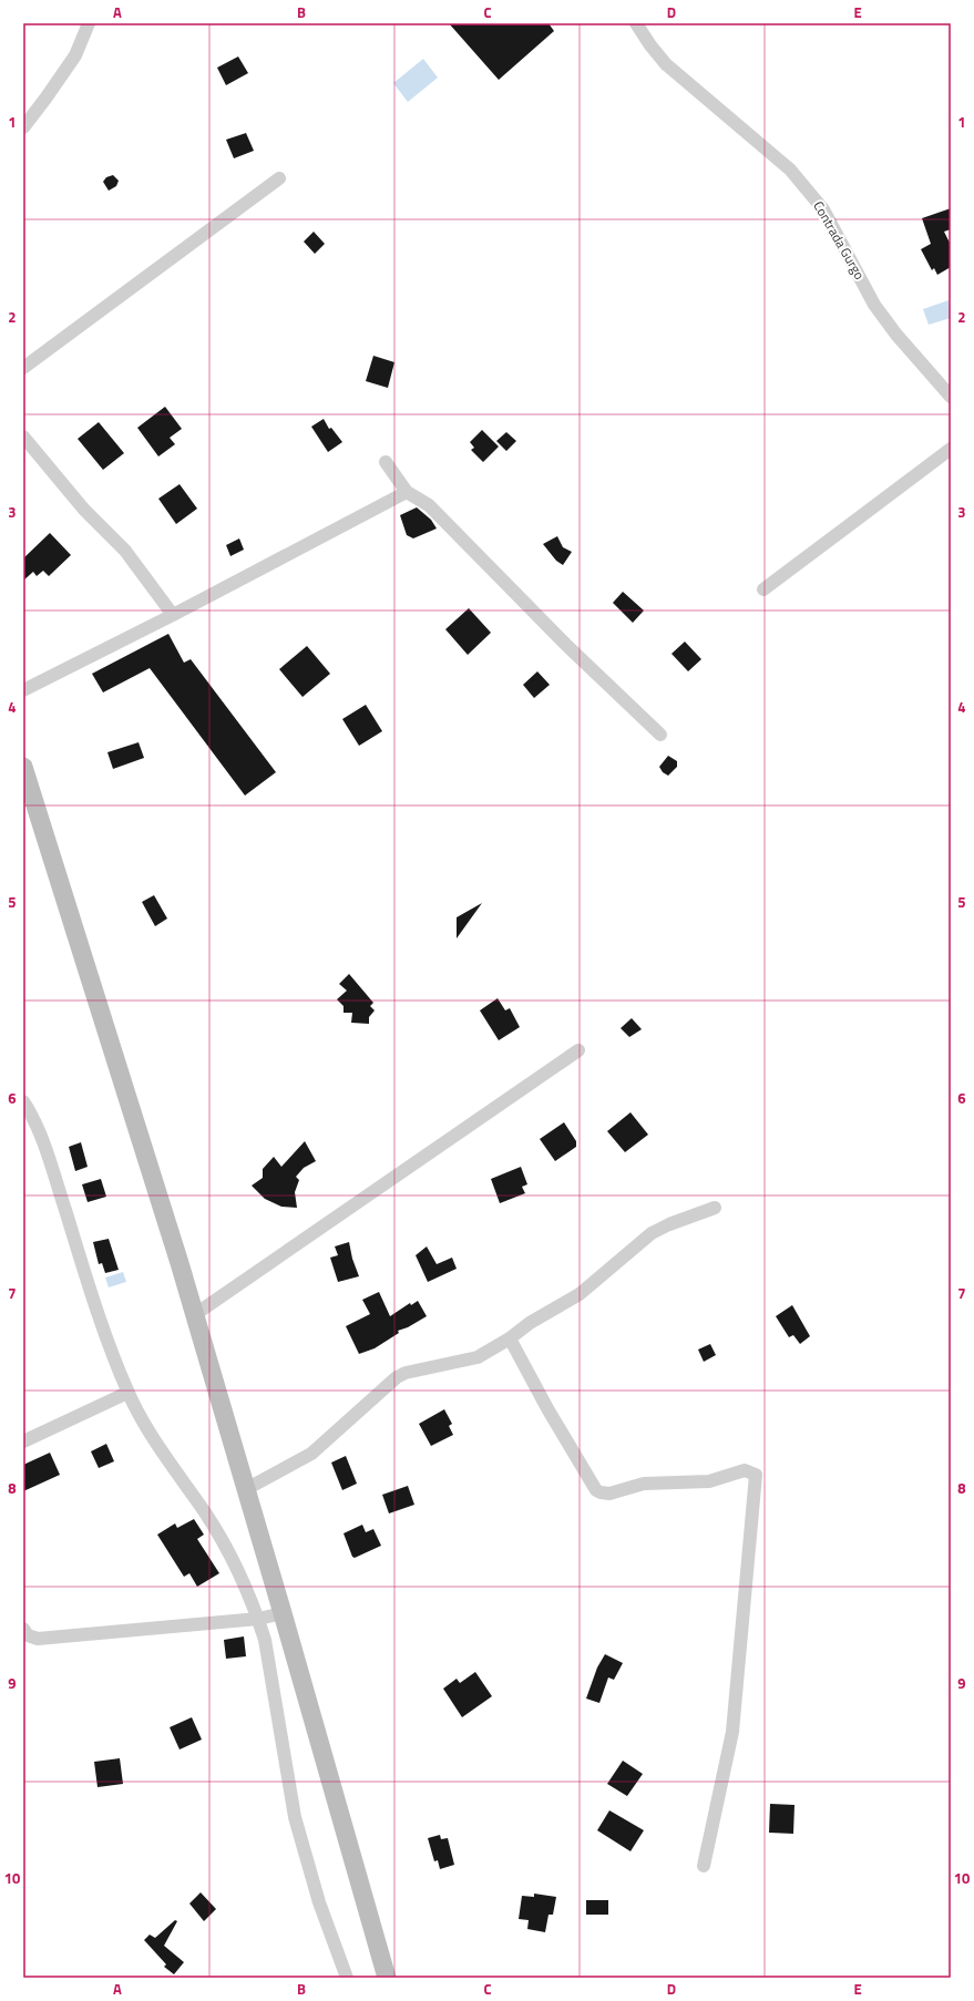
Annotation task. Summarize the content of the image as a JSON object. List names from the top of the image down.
{
  "streets": {
    "street": ["Contrada Gurgo"]
  },
  "grid": {
    "columns": [
      "A",
      "B",
      "C",
      "D",
      "E"
    ],
    "rows": [
      "1",
      "2",
      "3",
      "4",
      "5",
      "6",
      "7",
      "8",
      "9",
      "10"
    ]
  }
}
